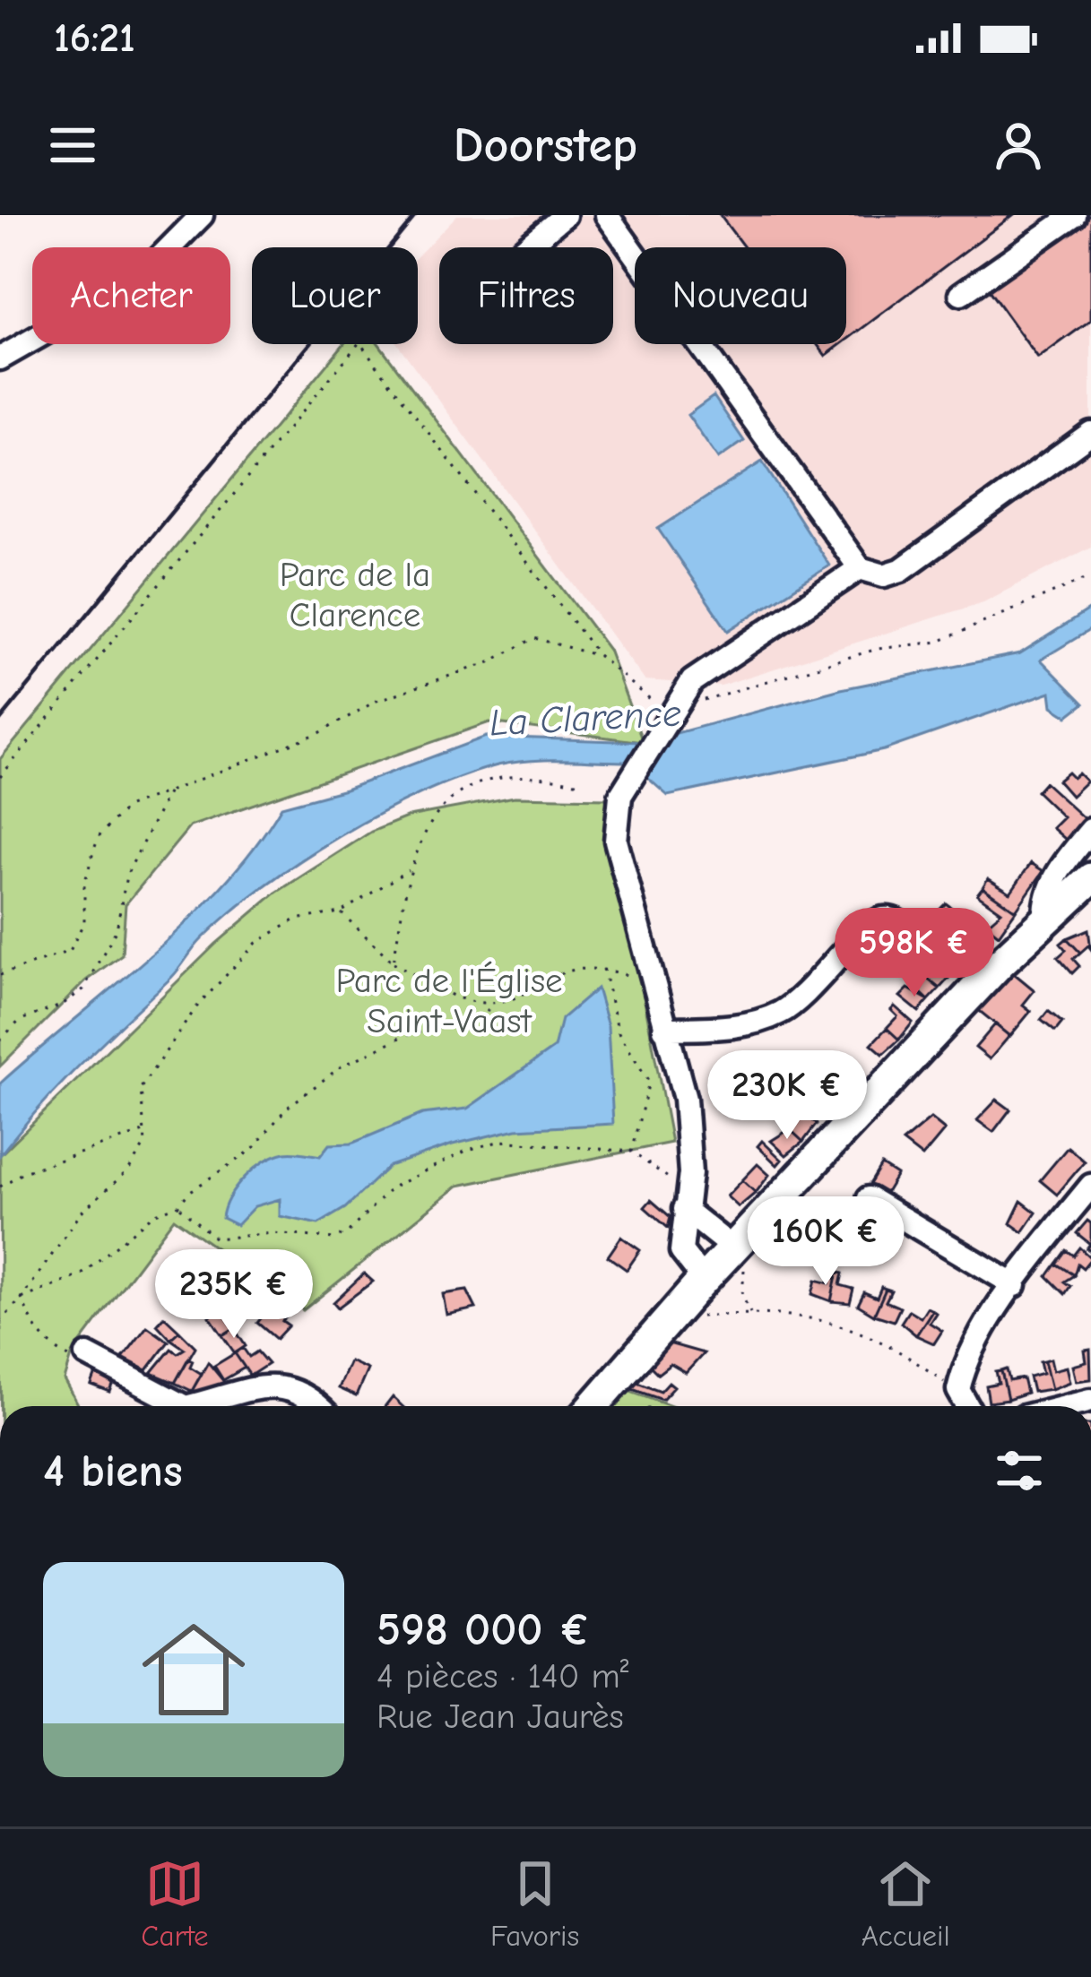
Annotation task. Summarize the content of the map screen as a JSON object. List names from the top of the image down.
{
  "water": ["La Clarence"],
  "parks": ["Parc de la Clarence", "Parc de l'Église Saint-Vaast"],
  "page": {
    "status": "16:21",
    "header": "Doorstep",
    "chip": [
      "Acheter",
      "Louer",
      "Filtres",
      "Nouveau"
    ],
    "price": [
      "598K €",
      "230K €",
      "160K €",
      "235K €"
    ],
    "heading": "4 biens",
    "list": [
      {
        "name": "598 000 €",
        "note": "4 pièces · 140 m² · Rue Jean Jaurès"
      }
    ],
    "tabs": ["Carte", "Favoris", "Accueil"]
  }
}
